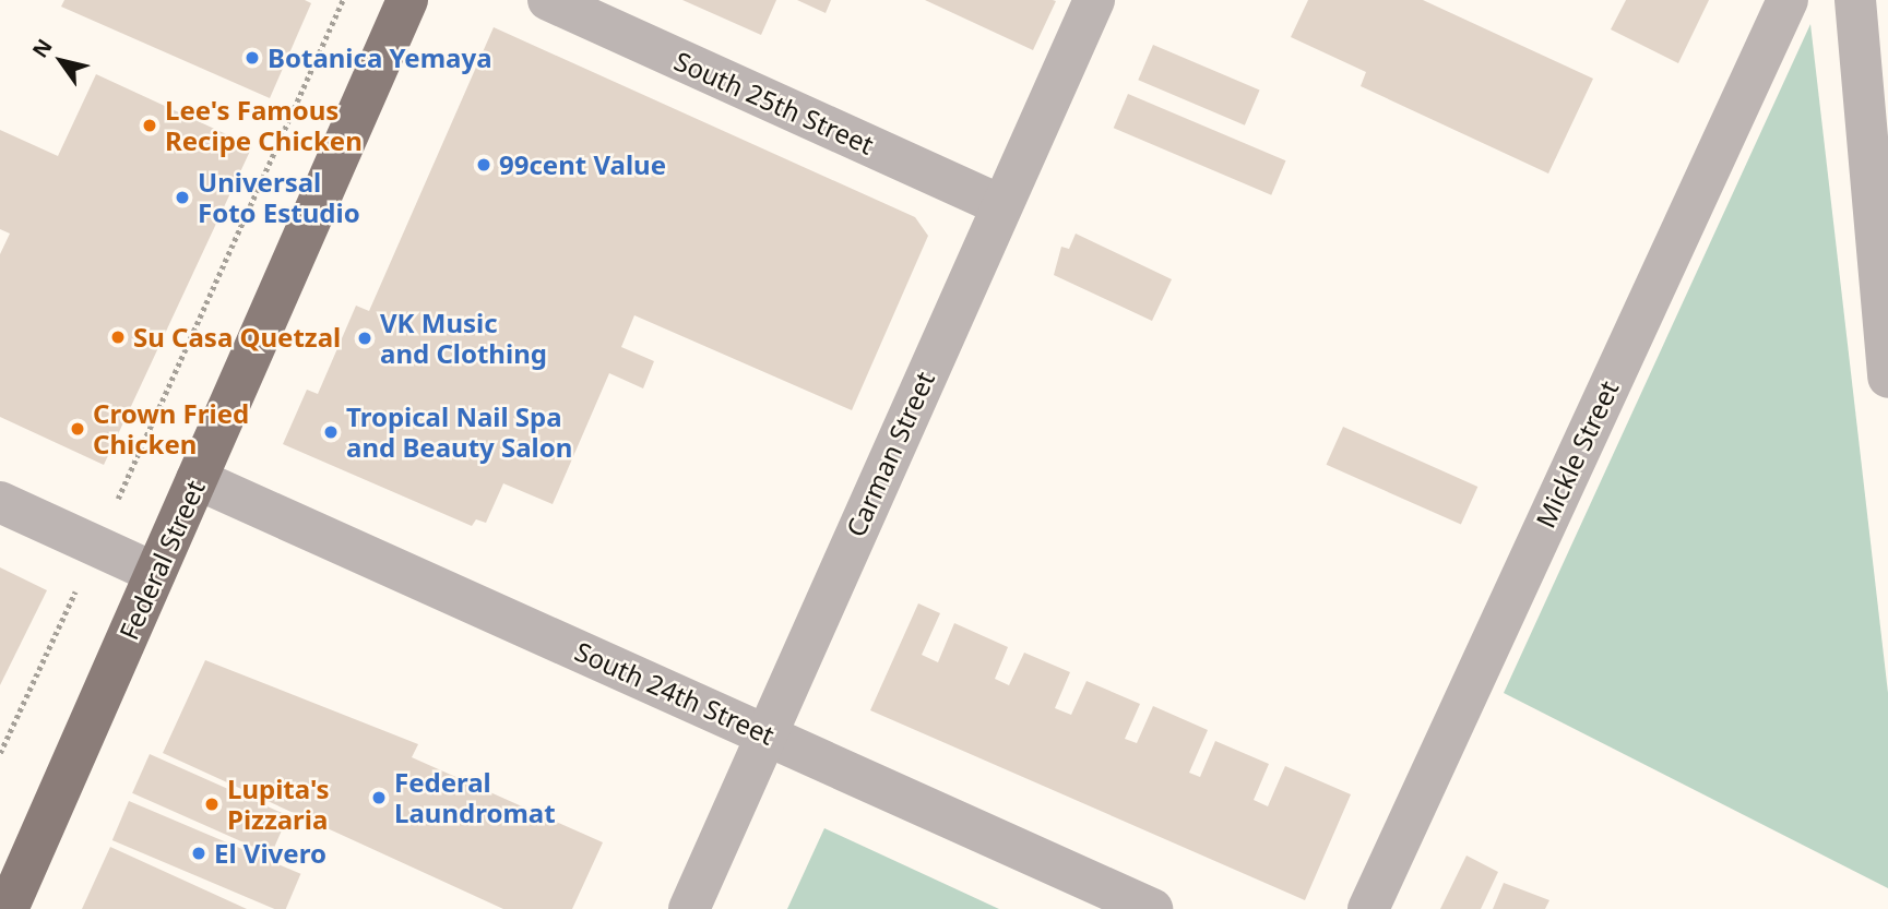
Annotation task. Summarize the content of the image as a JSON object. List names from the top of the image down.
{
  "streets": {
    "main road": ["Federal Street"],
    "street": [
      "South 25th Street",
      "Carman Street",
      "Mickle Street",
      "South 24th Street"
    ]
  },
  "crossings": [
    ["South 25th Street", "Carman Street"],
    ["Carman Street", "South 24th Street"],
    ["Federal Street", "South 24th Street"]
  ],
  "places": [
    "Botanica Yemaya",
    "Lee's Famous Recipe Chicken",
    "99cent Value",
    "Universal Foto Estudio",
    "Su Casa Quetzal",
    "VK Music and Clothing",
    "Crown Fried Chicken",
    "Tropical Nail Spa and Beauty Salon",
    "Federal Laundromat",
    "Lupita's Pizzaria",
    "El Vivero"
  ],
  "north": "top left"
}
